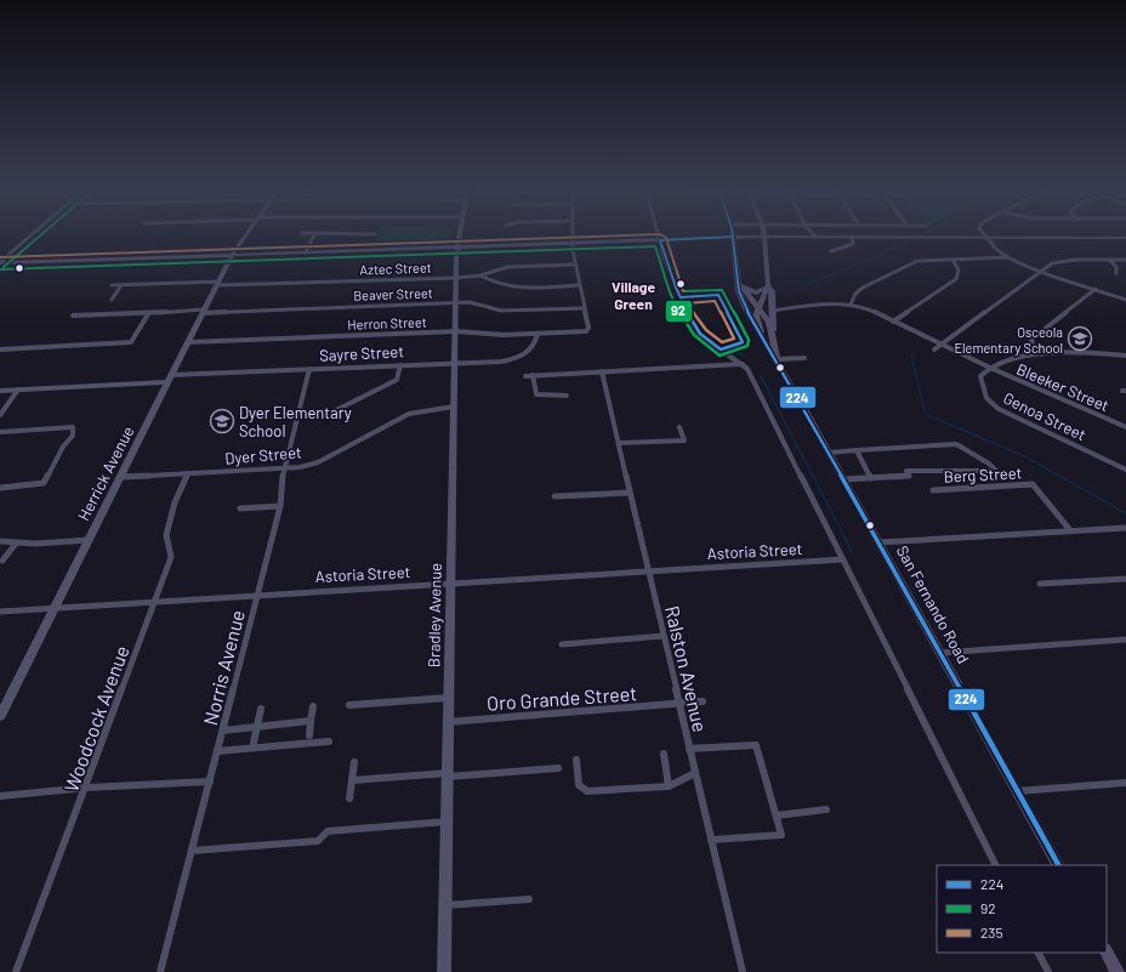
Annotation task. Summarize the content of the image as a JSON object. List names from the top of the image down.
{
  "streets": {
    "main road": [
      "Sayre Street",
      "Herrick Avenue",
      "San Fernando Road",
      "Bradley Avenue"
    ],
    "street": [
      "Aztec Street",
      "Beaver Street",
      "Herron Street",
      "Bleeker Street",
      "Genoa Street",
      "Dyer Street",
      "Berg Street",
      "Astoria Street",
      "Norris Avenue",
      "Ralston Avenue",
      "Oro Grande Street",
      "Woodcock Avenue"
    ]
  },
  "crossings": [
    ["Aztec Street", "Herrick Avenue"],
    ["Aztec Street", "Bradley Avenue"],
    ["Beaver Street", "Herron Street"],
    ["Beaver Street", "Herrick Avenue"],
    ["Beaver Street", "Bradley Avenue"],
    ["Herron Street", "Sayre Street"],
    ["Herron Street", "Herrick Avenue"],
    ["Herron Street", "Bradley Avenue"],
    ["Sayre Street", "Herrick Avenue"],
    ["Sayre Street", "Bradley Avenue"],
    ["Sayre Street", "Norris Avenue"],
    ["Bleeker Street", "Genoa Street"],
    ["Bleeker Street", "San Fernando Road"],
    ["Dyer Street", "Herrick Avenue"],
    ["Dyer Street", "Bradley Avenue"],
    ["Dyer Street", "Norris Avenue"],
    ["Dyer Street", "Woodcock Avenue"],
    ["Herrick Avenue", "Astoria Street"],
    ["Astoria Street", "Bradley Avenue"],
    ["Astoria Street", "Norris Avenue"],
    ["Astoria Street", "Ralston Avenue"],
    ["Astoria Street", "Woodcock Avenue"],
    ["Bradley Avenue", "Oro Grande Street"],
    ["Ralston Avenue", "Oro Grande Street"]
  ],
  "districts": ["Village Green"],
  "places": {
    "school or university": ["Osceola Elementary School", "Dyer Elementary School"]
  },
  "lines": ["transit line 224", "transit line 92", "transit line 235"],
  "legend": ["224", "92", "235"]
}
